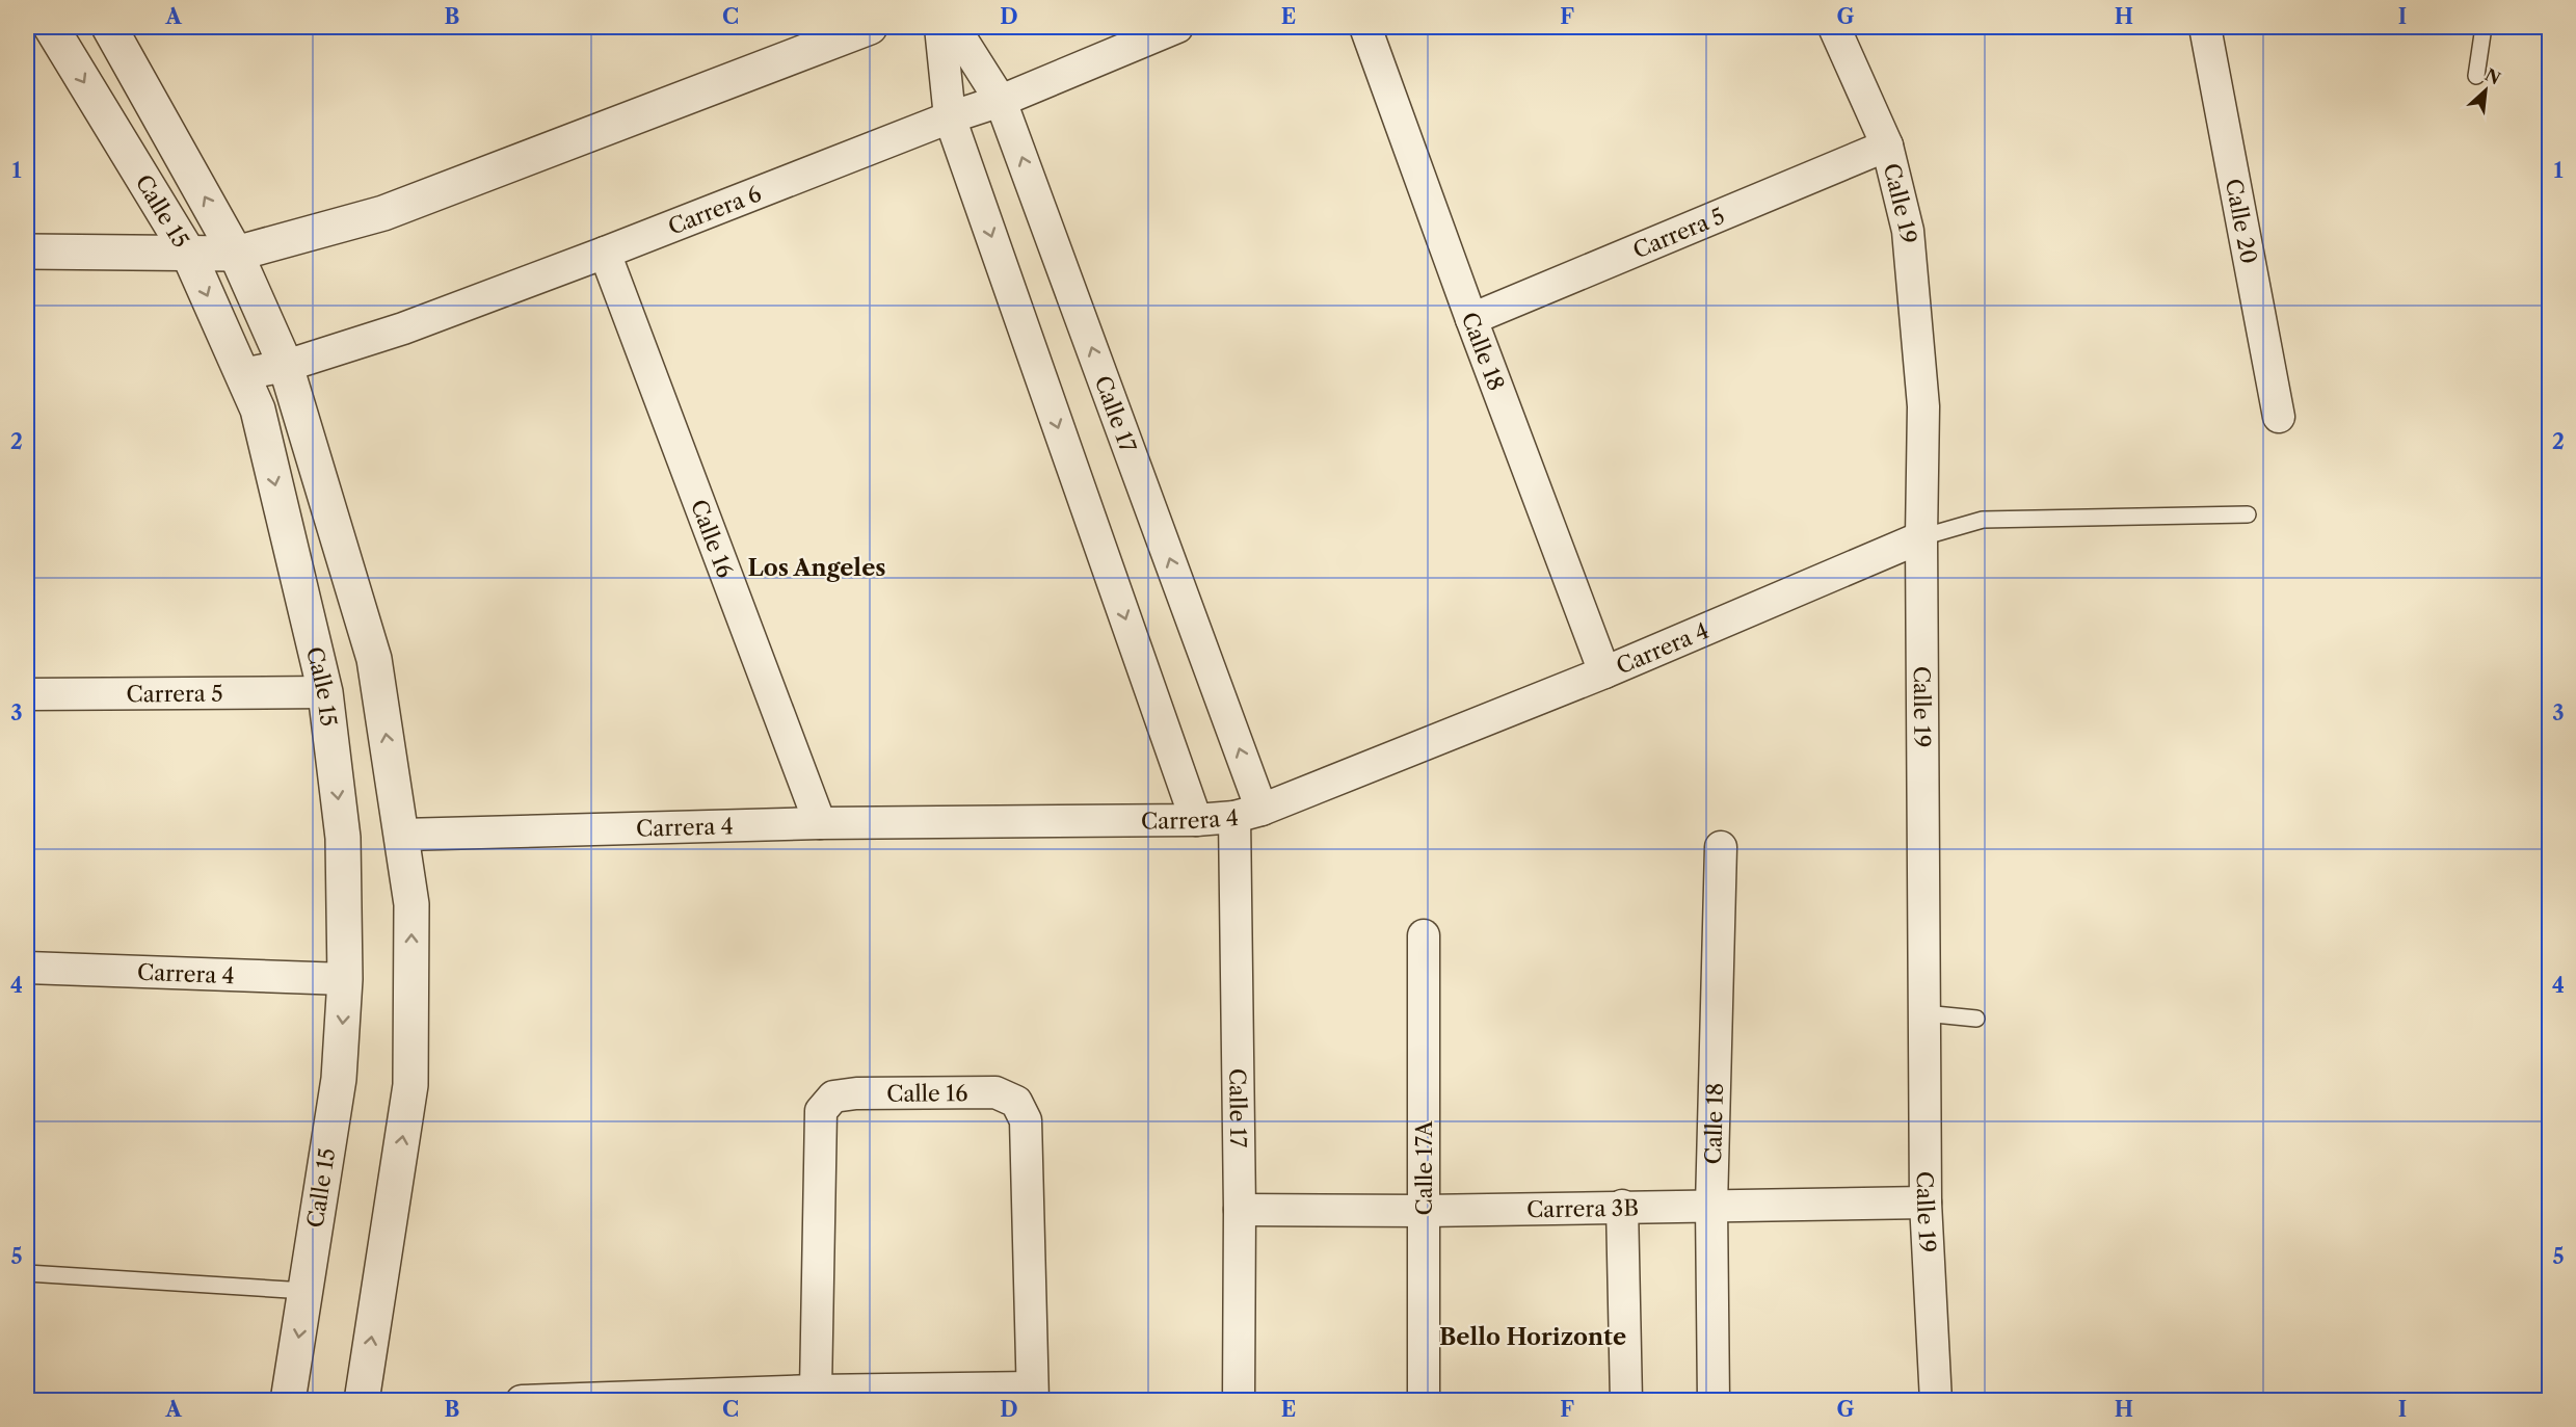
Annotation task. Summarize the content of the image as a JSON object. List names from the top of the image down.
{
  "streets": {
    "street": [
      "Calle 19",
      "Carrera 6",
      "Calle 15",
      "Calle 20",
      "Carrera 5",
      "Calle 18",
      "Calle 17",
      "Calle 16",
      "Carrera 4",
      "Calle 17A",
      "Carrera 3B"
    ]
  },
  "crossings": [
    ["Calle 19", "Carrera 5"],
    ["Calle 19", "Carrera 4"],
    ["Calle 19", "Carrera 3B"],
    ["Carrera 6", "Calle 15"],
    ["Carrera 6", "Calle 17"],
    ["Carrera 6", "Calle 16"],
    ["Calle 15", "Carrera 5"],
    ["Calle 15", "Carrera 4"],
    ["Carrera 5", "Calle 18"],
    ["Calle 18", "Carrera 4"],
    ["Calle 18", "Carrera 3B"],
    ["Calle 17", "Carrera 4"],
    ["Calle 17", "Carrera 3B"],
    ["Calle 16", "Carrera 4"],
    ["Calle 17A", "Carrera 3B"]
  ],
  "districts": ["Los Angeles", "Bello Horizonte"],
  "north": "top right",
  "grid": {
    "columns": [
      "A",
      "B",
      "C",
      "D",
      "E",
      "F",
      "G",
      "H",
      "I"
    ],
    "rows": [
      "1",
      "2",
      "3",
      "4",
      "5"
    ]
  }
}
